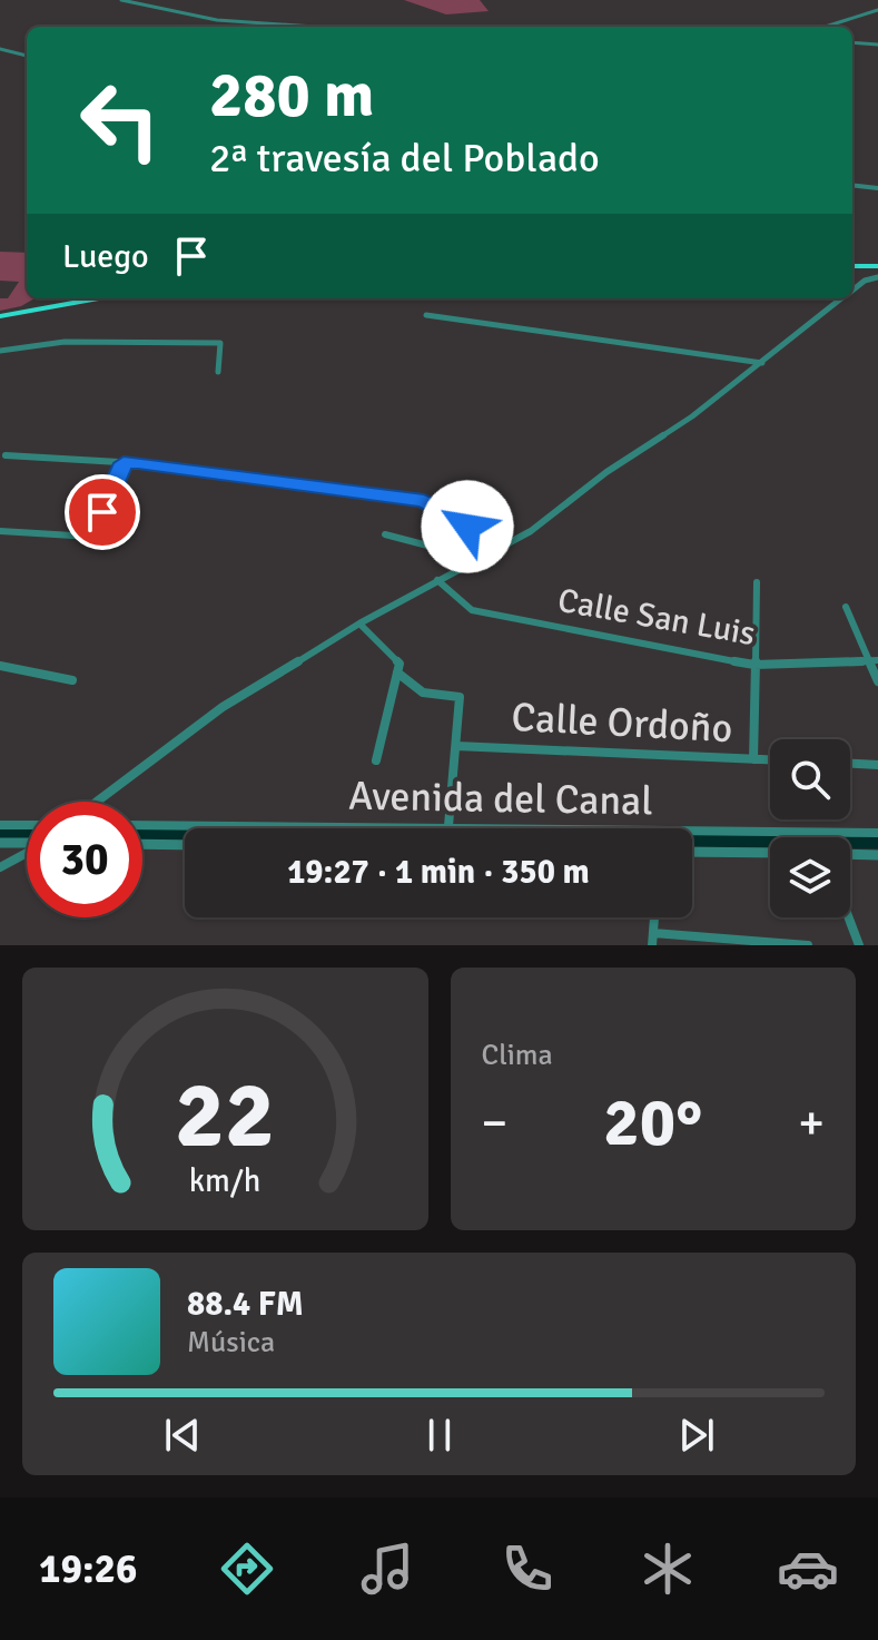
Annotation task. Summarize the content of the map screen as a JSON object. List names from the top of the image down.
{
  "streets": {
    "street": ["Calle San Luis", "Calle Ordoño", "Avenida del Canal"]
  },
  "page": {
    "turn": ["280 m", "2ª travesía del Poblado"],
    "then": "Luego",
    "limit": "30",
    "trip": "19:27 · 1 min · 350 m",
    "tile": "Clima",
    "heat": ["−", "20°", "+"],
    "song": ["88.4 FM", "Música"],
    "tabs": "19:26",
    "gauge": ["22", "km/h"]
  }
}
